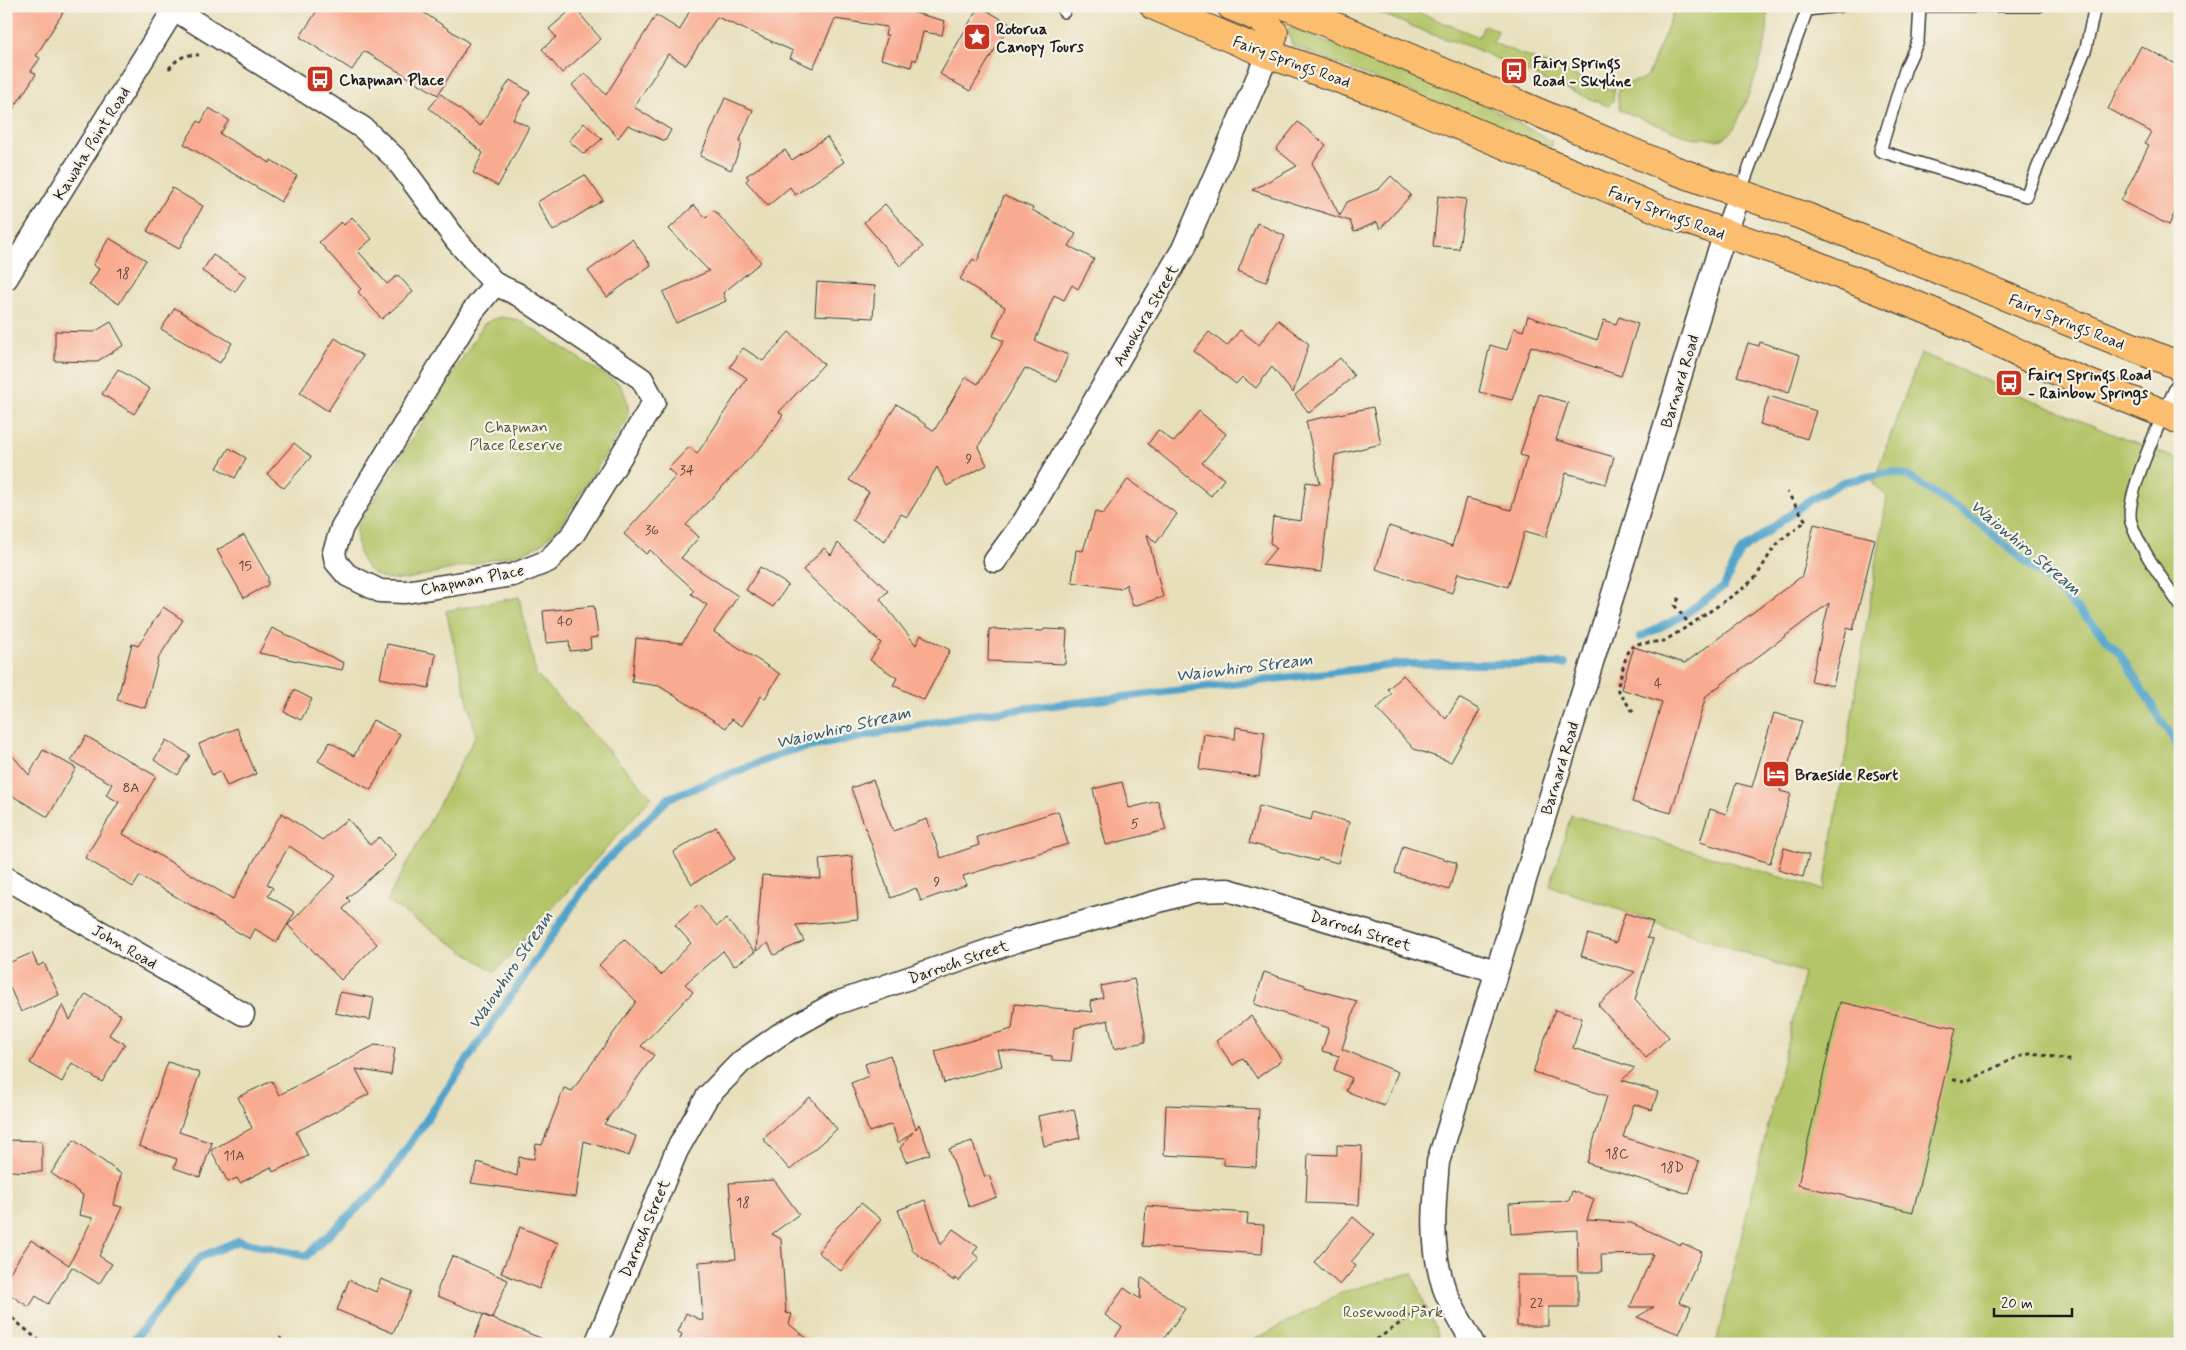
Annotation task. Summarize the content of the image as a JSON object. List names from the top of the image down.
{
  "streets": {
    "highway": ["Fairy Springs Road"],
    "street": [
      "Kawaha Point Road",
      "Amokura Street",
      "Barnard Road",
      "Chapman Place",
      "Darroch Street",
      "John Road"
    ]
  },
  "crossings": [
    ["Fairy Springs Road", "Amokura Street"],
    ["Fairy Springs Road", "Barnard Road"],
    ["Kawaha Point Road", "Chapman Place"],
    ["Barnard Road", "Darroch Street"]
  ],
  "water": ["Waiowhiro Stream"],
  "parks": ["Chapman Place Reserve", "Rosewood Park"],
  "places": {
    "place": ["Rotorua Canopy Tours"],
    "bus stop": ["Fairy Springs Road - Skyline", "Chapman Place", "Fairy Springs Road - Rainbow Springs"],
    "hotel": ["Braeside Resort"]
  },
  "house_numbers": [
    "18",
    "9",
    "34",
    "36",
    "15",
    "40",
    "4",
    "8A",
    "5",
    "9",
    "18C",
    "11A",
    "18D",
    "18",
    "22"
  ],
  "scale_bar": "20 m"
}
